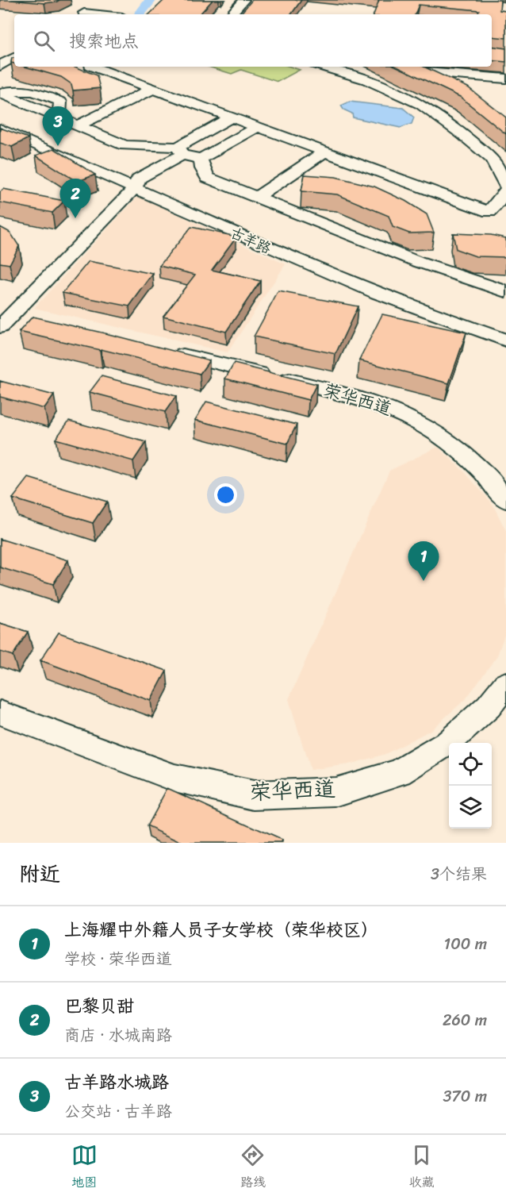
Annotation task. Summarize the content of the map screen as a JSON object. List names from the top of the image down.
{
  "streets": {
    "street": ["古羊路", "荣华西道"]
  },
  "page": {
    "search": "搜索地点",
    "pins": ["3", "2", "1"],
    "heading": ["附近", "3个结果"],
    "list": [
      {
        "mark": "1",
        "name": "上海耀中外籍人员子女学校（荣华校区）",
        "note": "学校 · 荣华西道",
        "value": "100 m"
      },
      {
        "mark": "2",
        "name": "巴黎贝甜",
        "note": "商店 · 水城南路",
        "value": "260 m"
      },
      {
        "mark": "3",
        "name": "古羊路水城路",
        "note": "公交站 · 古羊路",
        "value": "370 m"
      }
    ],
    "nav": ["地图", "路线", "收藏"]
  }
}
